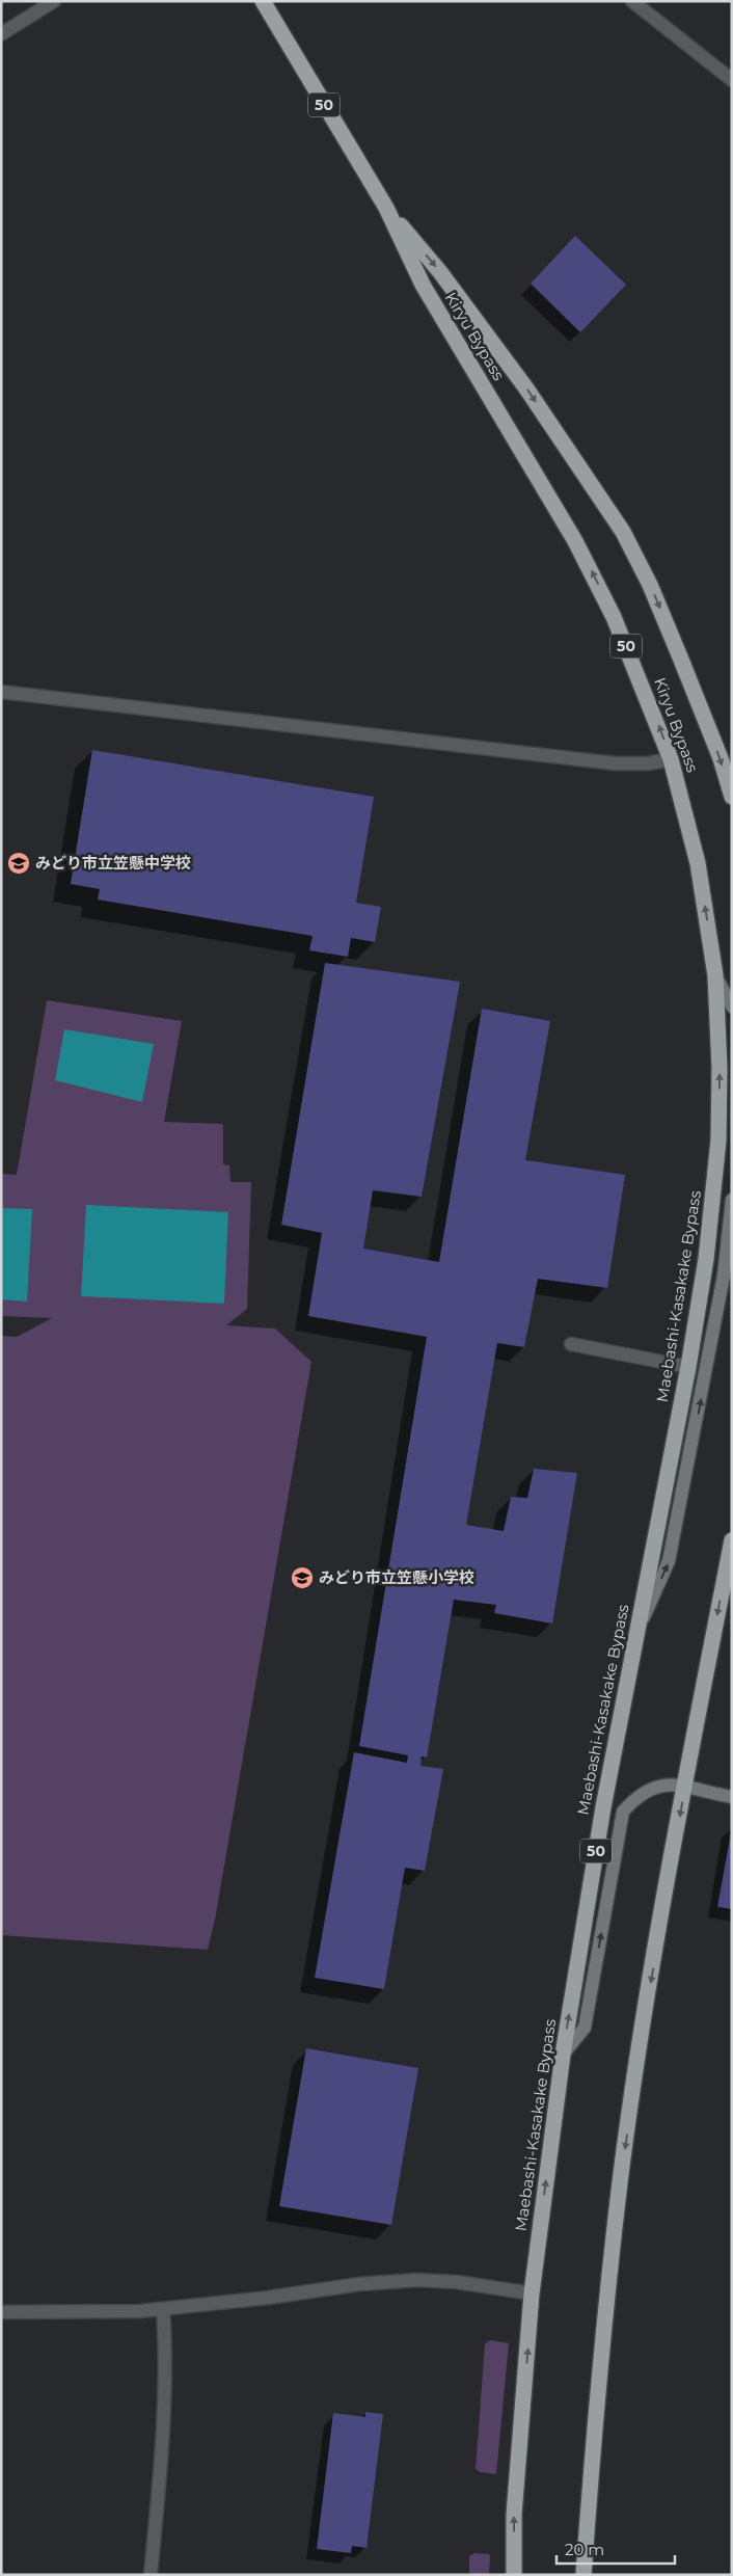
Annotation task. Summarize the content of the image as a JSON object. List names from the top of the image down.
{
  "streets": {
    "highway": ["50", "Kiryu Bypass", "Maebashi-Kasakake Bypass"]
  },
  "crossings": [
    ["50", "Kiryu Bypass"],
    ["Kiryu Bypass", "Maebashi-Kasakake Bypass"]
  ],
  "places": {
    "school or university": ["みどり市立笠懸中学校", "みどり市立笠懸小学校"]
  },
  "scale_bar": "20 m"
}
